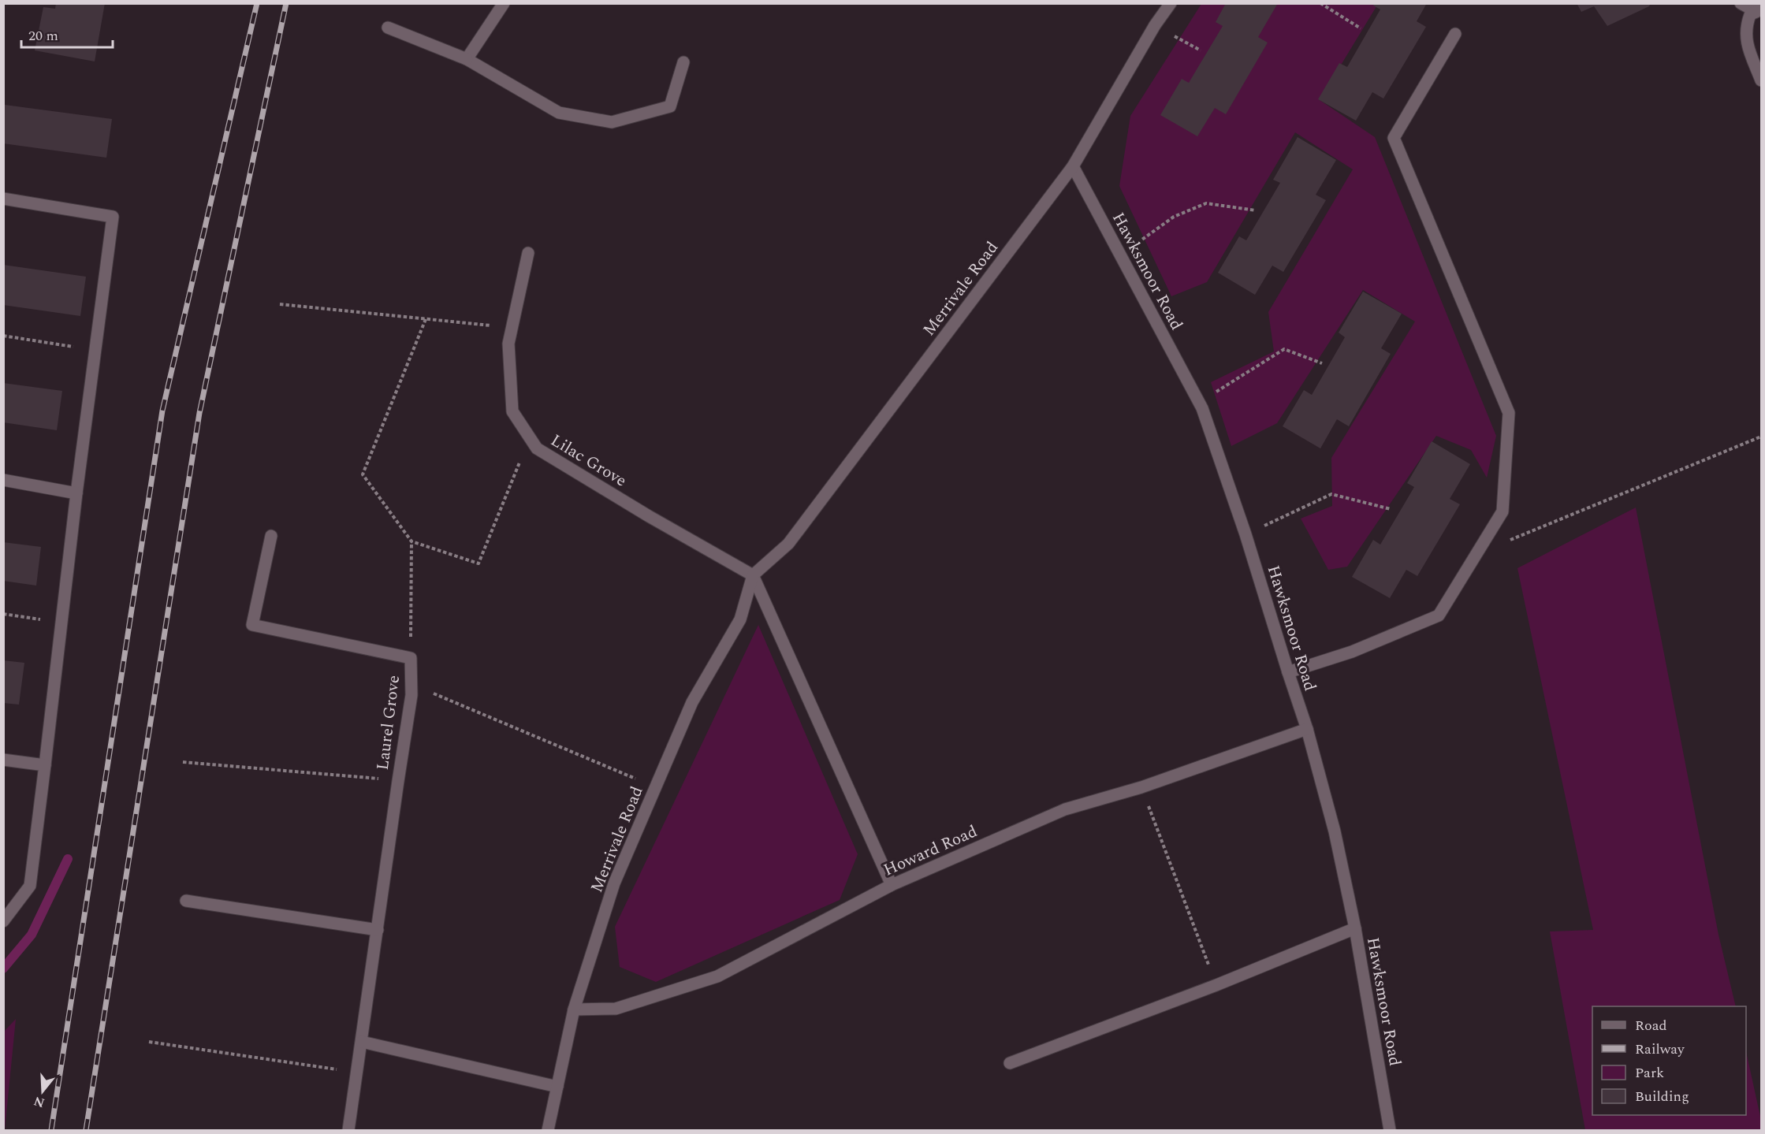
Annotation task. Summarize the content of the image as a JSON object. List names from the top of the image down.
{
  "streets": {
    "street": [
      "Hawksmoor Road",
      "Merrivale Road",
      "Lilac Grove",
      "Laurel Grove",
      "Howard Road"
    ]
  },
  "crossings": [
    ["Hawksmoor Road", "Merrivale Road"],
    ["Hawksmoor Road", "Howard Road"],
    ["Merrivale Road", "Lilac Grove"],
    ["Merrivale Road", "Howard Road"]
  ],
  "legend": [
    "Road",
    "Railway",
    "Park",
    "Building"
  ],
  "scale_bar": "20 m",
  "north": "bottom"
}
